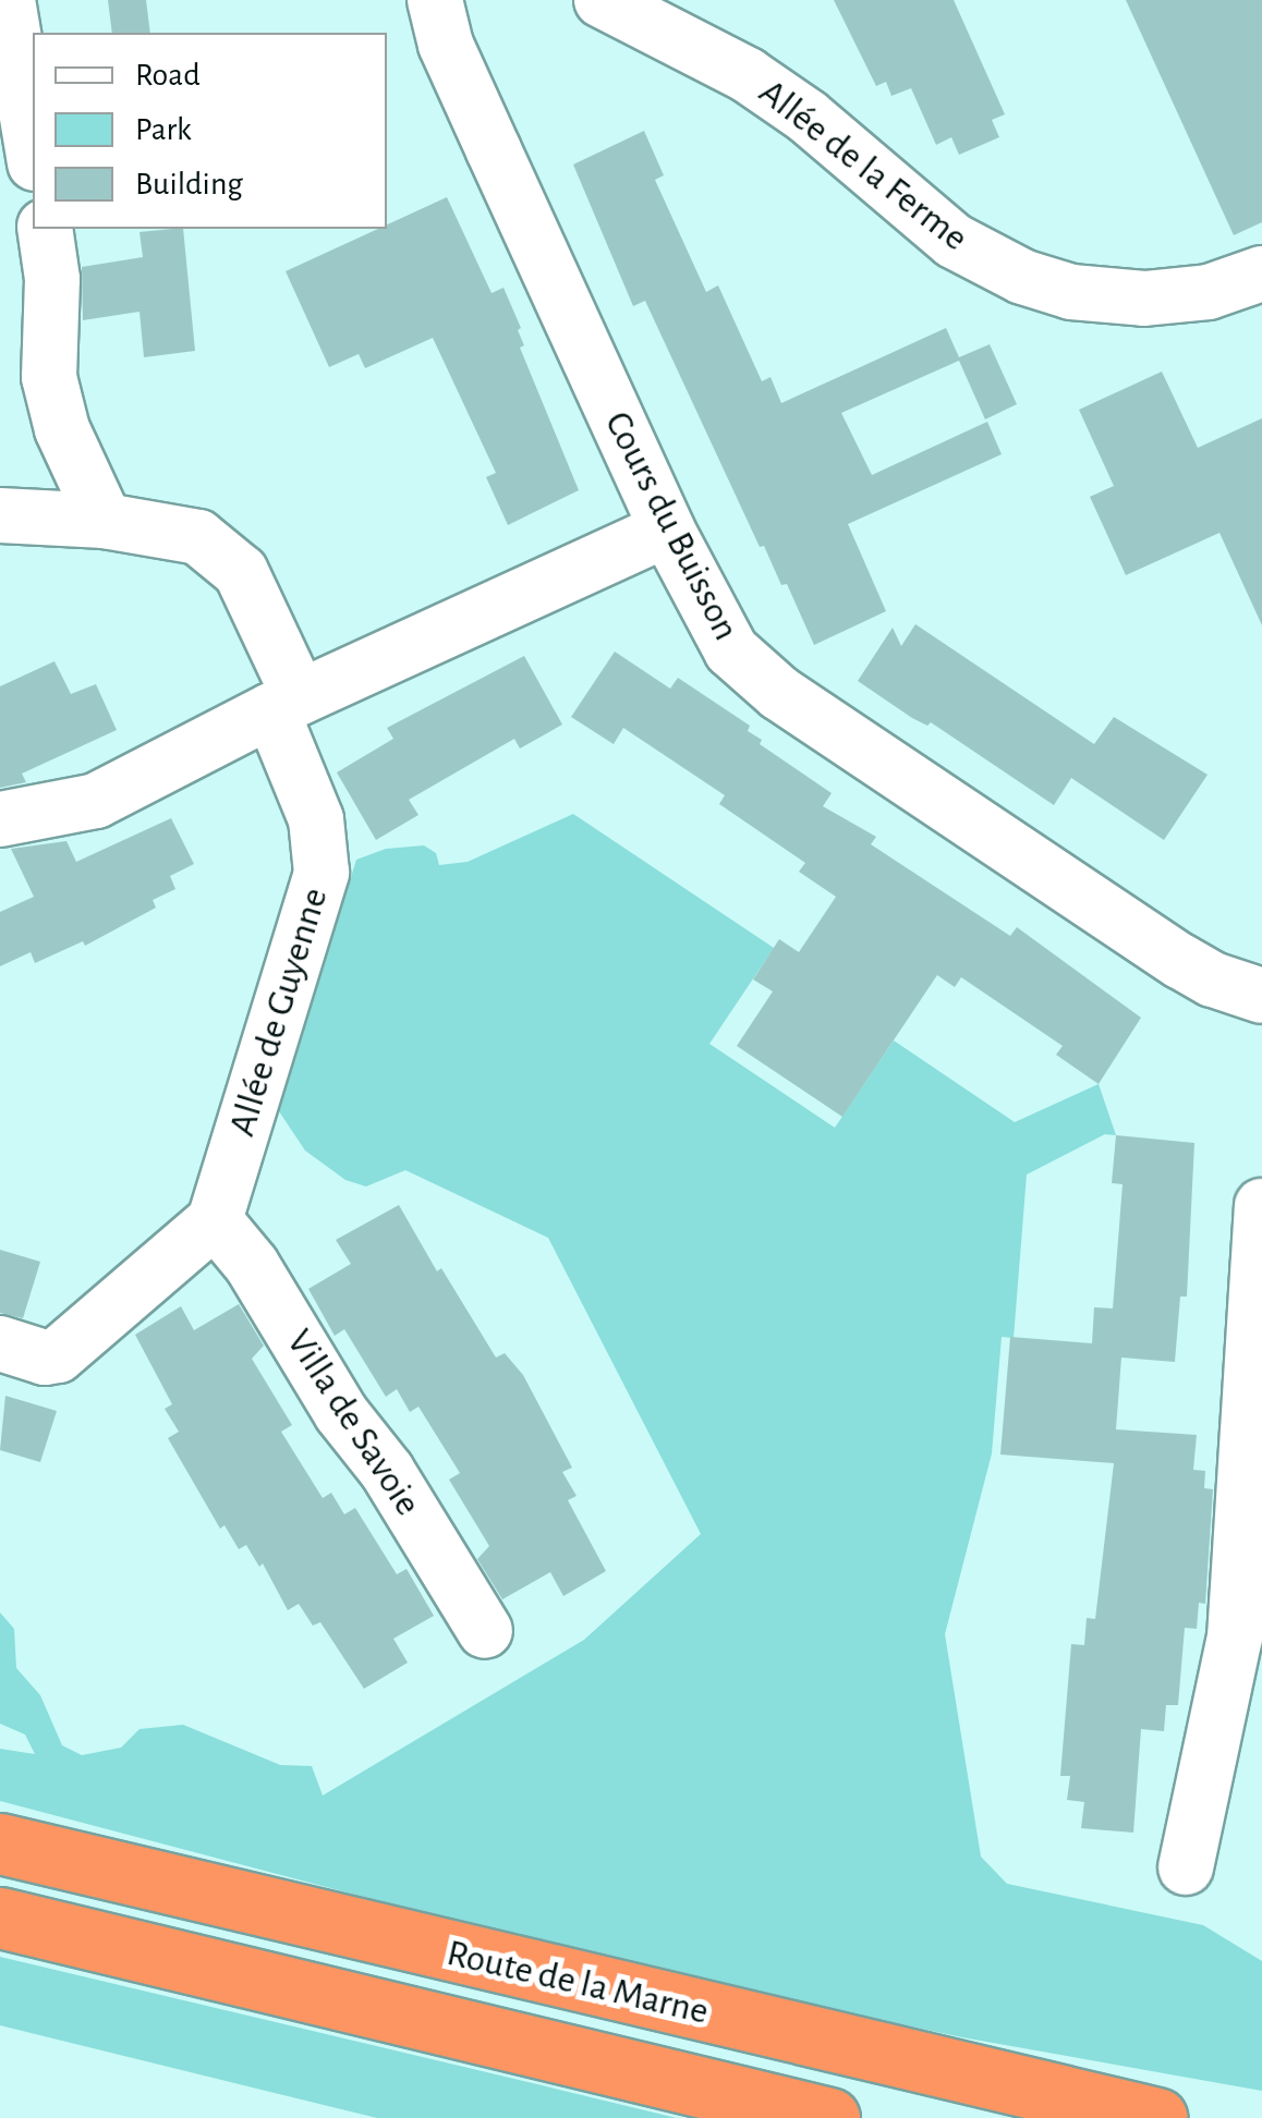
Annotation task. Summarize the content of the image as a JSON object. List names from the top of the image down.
{
  "streets": {
    "highway": ["Route de la Marne"],
    "street": [
      "Allée de la Ferme",
      "Cours du Buisson",
      "Allée de Guyenne",
      "Villa de Savoie"
    ]
  },
  "crossings": [
    ["Allée de Guyenne", "Villa de Savoie"]
  ],
  "legend": ["Road", "Park", "Building"]
}
